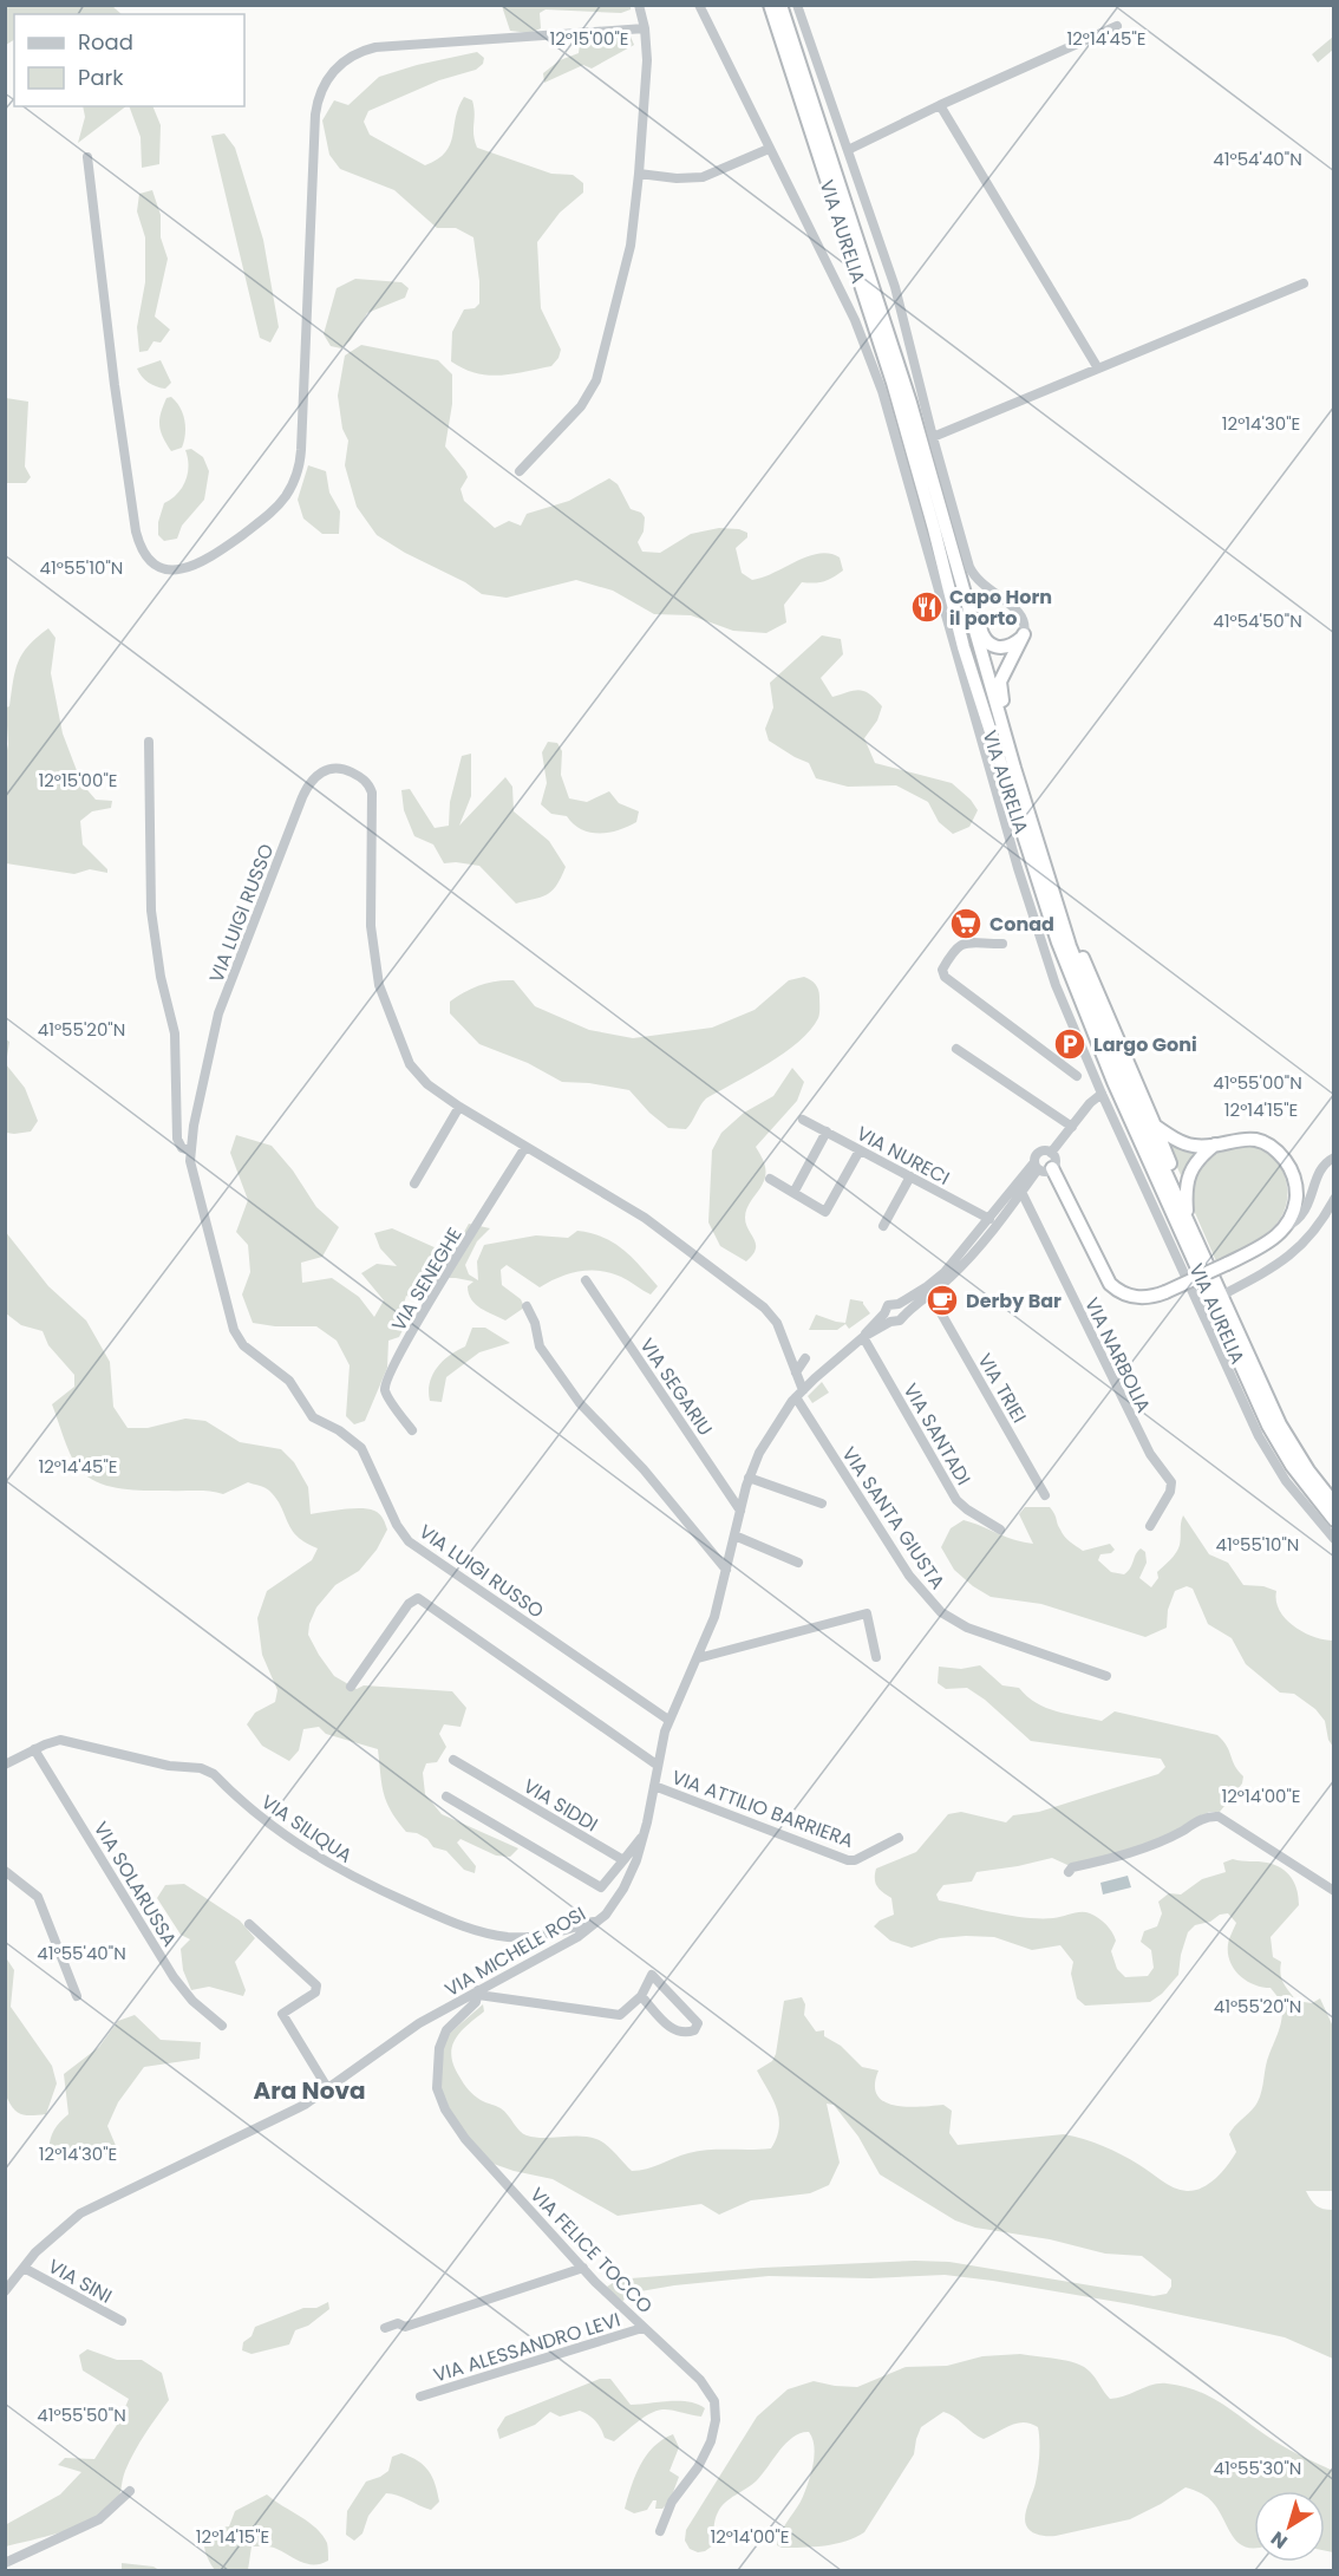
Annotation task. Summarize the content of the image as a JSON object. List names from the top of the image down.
{
  "streets": {
    "highway": ["VIA AURELIA"],
    "street": [
      "VIA LUIGI RUSSO",
      "VIA NURECI",
      "VIA SENEGHE",
      "VIA NARBOLIA",
      "VIA SEGARIU",
      "VIA TRIEI",
      "VIA SANTADI",
      "VIA SANTA GIUSTA",
      "VIA SIDDI",
      "VIA ATTILIO BARRIERA",
      "VIA SILIQUA",
      "VIA SOLARUSSA",
      "VIA MICHELE ROSI",
      "VIA FELICE TOCCO",
      "VIA SINI",
      "VIA ALESSANDRO LEVI"
    ]
  },
  "crossings": [
    ["VIA LUIGI RUSSO", "VIA SENEGHE"],
    ["VIA LUIGI RUSSO", "VIA SANTA GIUSTA"],
    ["VIA LUIGI RUSSO", "VIA MICHELE ROSI"],
    ["VIA NURECI", "VIA MICHELE ROSI"],
    ["VIA NARBOLIA", "VIA MICHELE ROSI"],
    ["VIA SEGARIU", "VIA MICHELE ROSI"],
    ["VIA TRIEI", "VIA MICHELE ROSI"],
    ["VIA SANTADI", "VIA MICHELE ROSI"],
    ["VIA SANTA GIUSTA", "VIA MICHELE ROSI"],
    ["VIA ATTILIO BARRIERA", "VIA MICHELE ROSI"],
    ["VIA SILIQUA", "VIA SOLARUSSA"],
    ["VIA SILIQUA", "VIA MICHELE ROSI"],
    ["VIA MICHELE ROSI", "VIA FELICE TOCCO"],
    ["VIA MICHELE ROSI", "VIA SINI"],
    ["VIA FELICE TOCCO", "VIA ALESSANDRO LEVI"]
  ],
  "districts": ["Ara Nova"],
  "places": {
    "restaurant": ["Capo Horn il porto"],
    "supermarket": ["Conad"],
    "parking": ["Largo Goni"],
    "cafe": ["Derby Bar"]
  },
  "legend": ["Road", "Park"],
  "north": "bottom left",
  "coordinates": [
    "12°15'00\"E",
    "12°14'45\"E",
    "41°54'40\"N",
    "12°14'30\"E",
    "41°55'10\"N",
    "41°54'50\"N",
    "41°55'20\"N",
    "41°55'00\"N",
    "12°14'15\"E",
    "12°14'00\"E",
    "41°55'40\"N",
    "41°55'50\"N",
    "41°55'30\"N"
  ]
}
